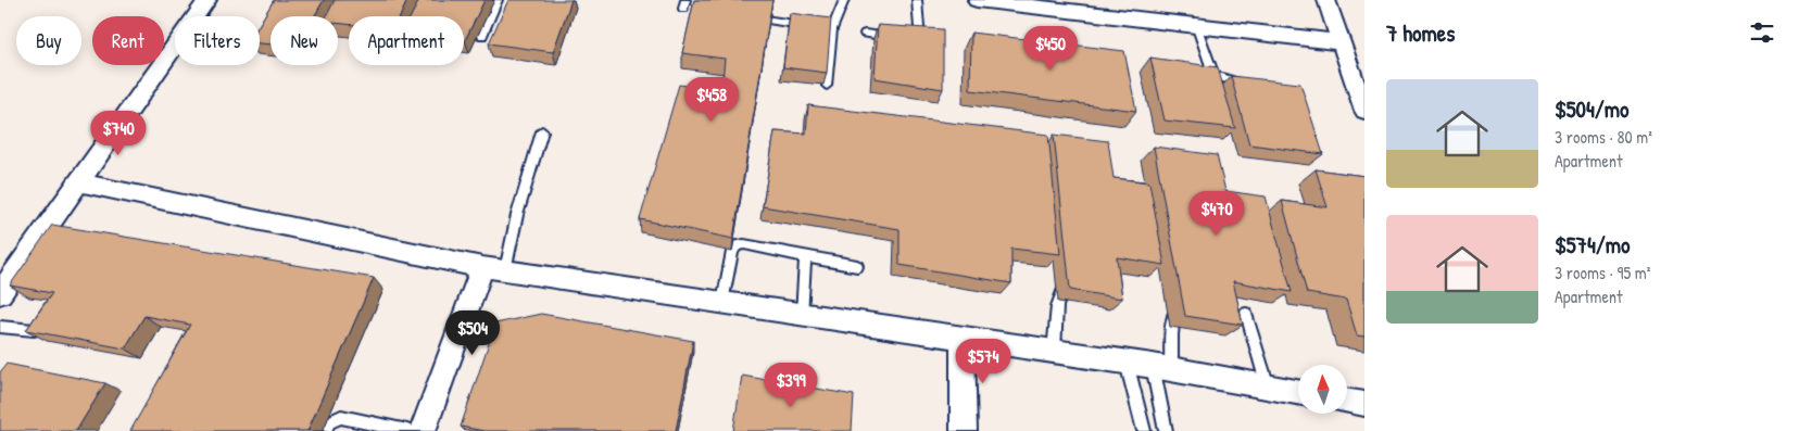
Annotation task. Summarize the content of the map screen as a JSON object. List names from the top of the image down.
{
  "north": "top",
  "page": {
    "heading": "7 homes",
    "chip": [
      "Buy",
      "Rent",
      "Filters",
      "New",
      "Apartment"
    ],
    "price": [
      "$450",
      "$458",
      "$740",
      "$470",
      "$504",
      "$574",
      "$399"
    ],
    "list": [
      {
        "name": "$504/mo",
        "note": "3 rooms · 80 m² · Apartment"
      },
      {
        "name": "$574/mo",
        "note": "3 rooms · 95 m² · Apartment"
      }
    ]
  }
}
